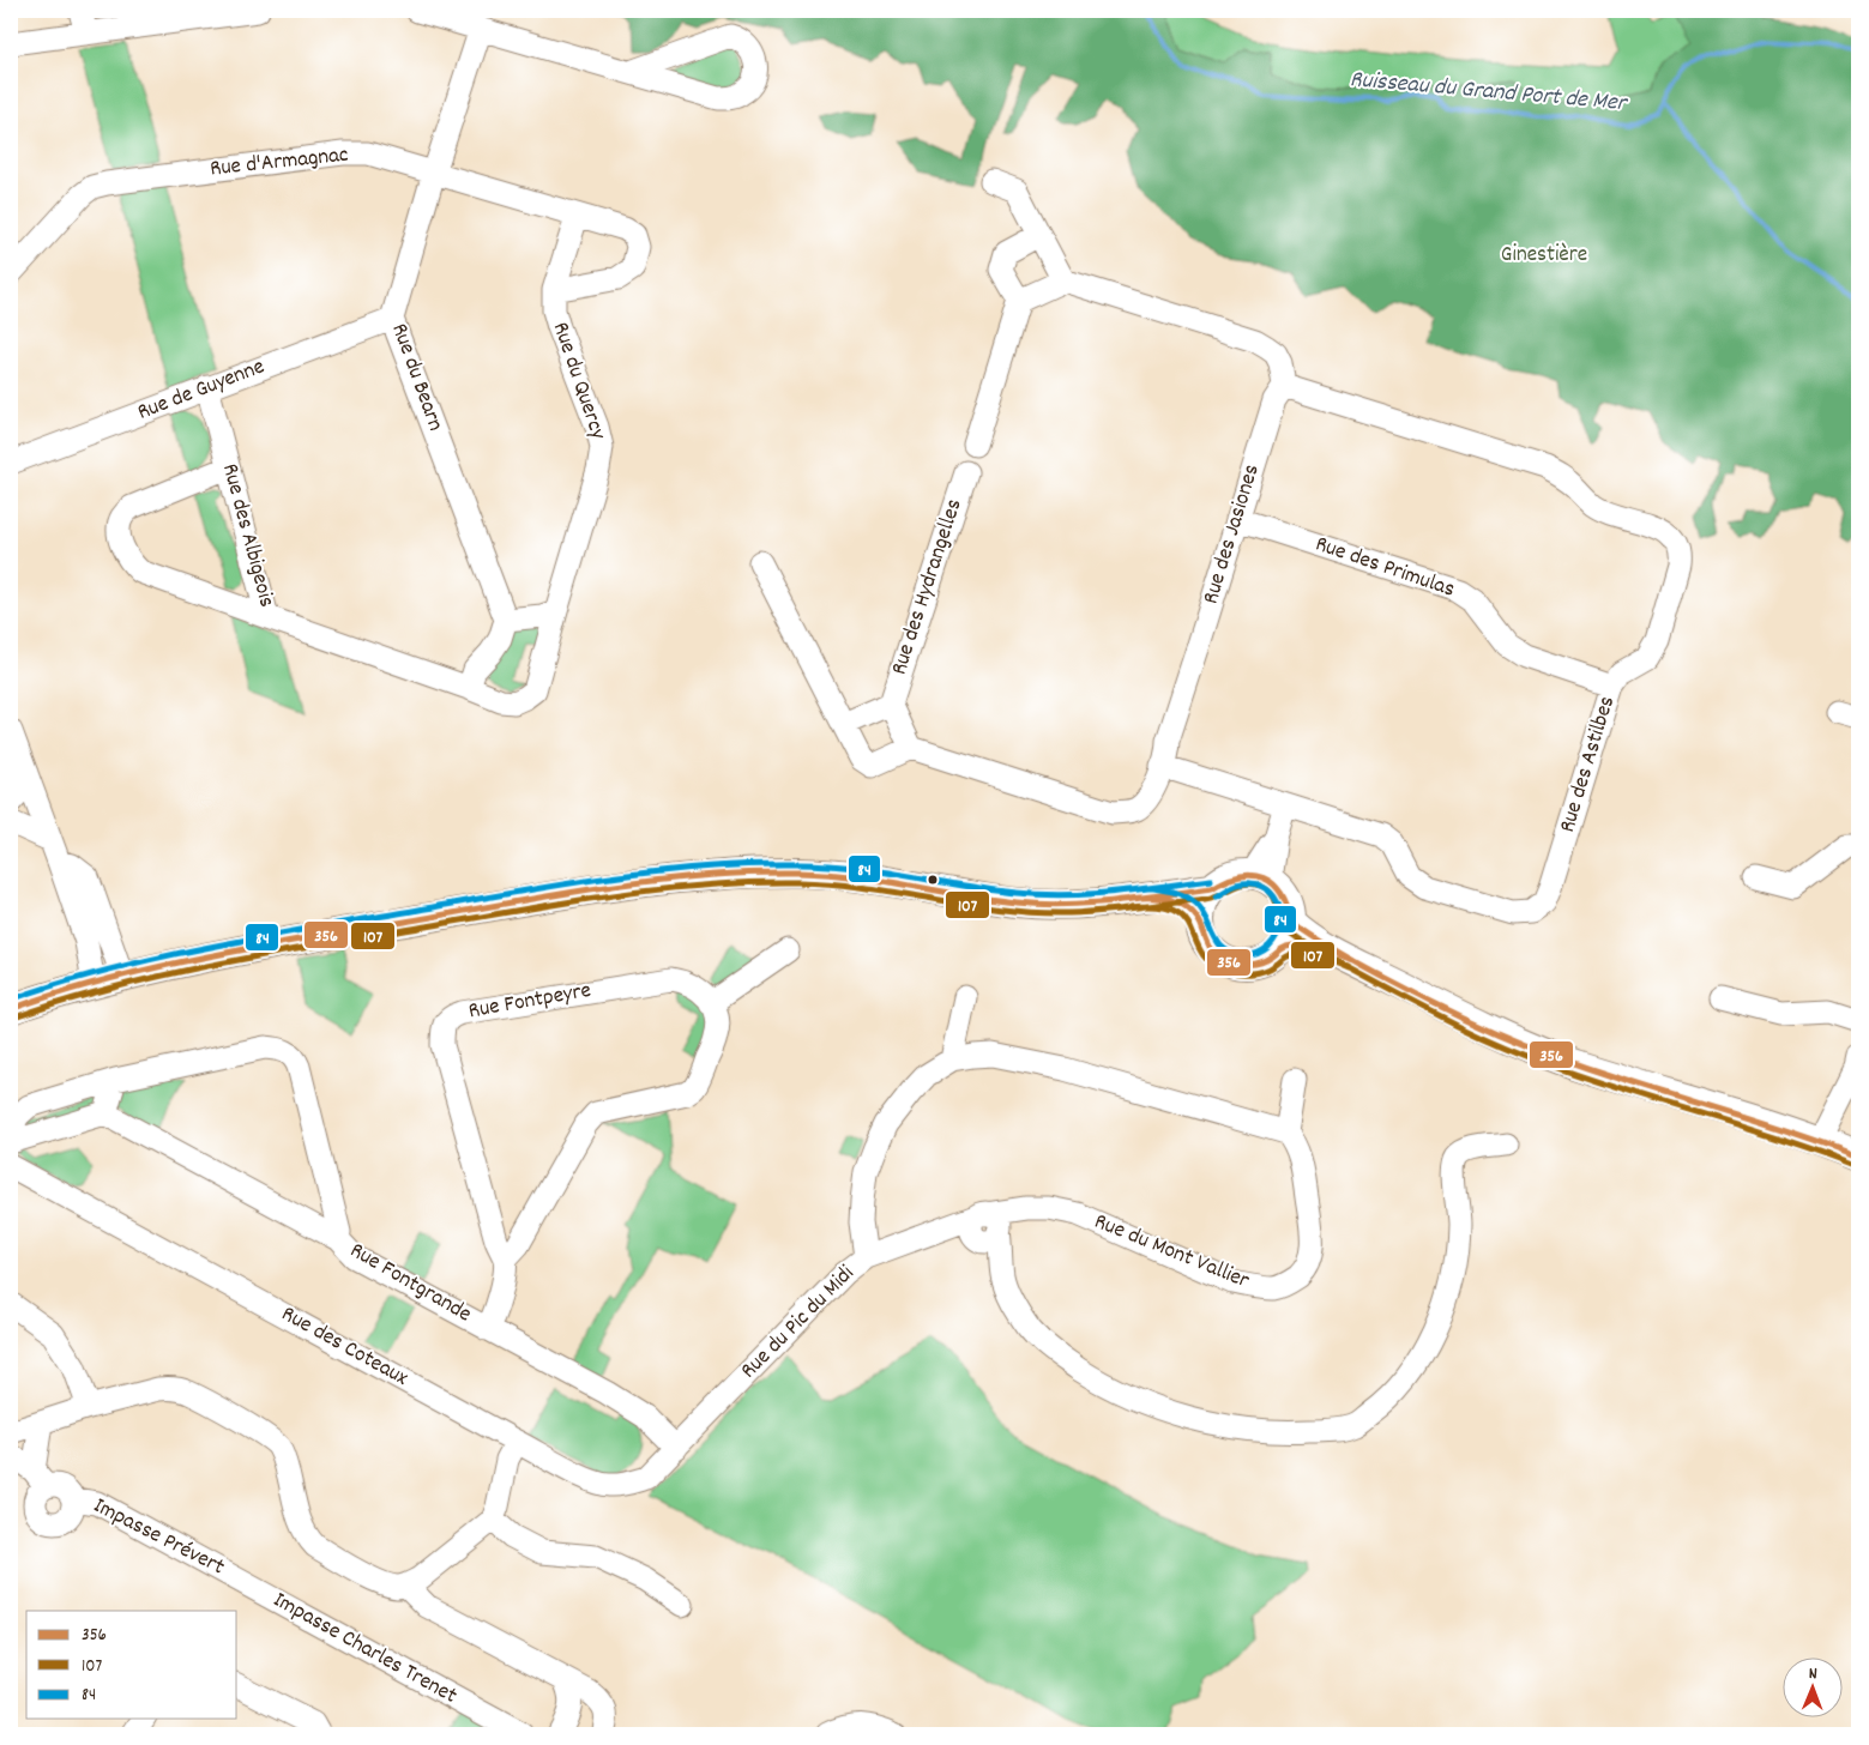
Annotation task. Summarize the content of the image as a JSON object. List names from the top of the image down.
{
  "streets": {
    "street": [
      "Rue d'Armagnac",
      "Rue du Bearn",
      "Rue du Quercy",
      "Rue de Guyenne",
      "Rue des Jasiones",
      "Rue des Albigeois",
      "Rue des Primulas",
      "Rue des Hydrangelles",
      "Rue des Astilbes",
      "Rue Fontpeyre",
      "Rue du Mont Vallier",
      "Rue Fontgrande",
      "Rue du Pic du Midi",
      "Rue des Coteaux",
      "Impasse Prévert",
      "Impasse Charles Trenet"
    ]
  },
  "crossings": [
    ["Rue d'Armagnac", "Rue du Bearn"],
    ["Rue d'Armagnac", "Rue du Quercy"],
    ["Rue du Bearn", "Rue de Guyenne"],
    ["Rue du Quercy", "Rue des Albigeois"],
    ["Rue de Guyenne", "Rue des Albigeois"],
    ["Rue des Jasiones", "Rue des Primulas"],
    ["Rue des Jasiones", "Rue des Astilbes"],
    ["Rue des Primulas", "Rue des Astilbes"],
    ["Rue Fontpeyre", "Rue Fontgrande"],
    ["Rue du Mont Vallier", "Rue du Pic du Midi"],
    ["Rue Fontgrande", "Rue du Pic du Midi"],
    ["Rue Fontgrande", "Rue des Coteaux"],
    ["Rue du Pic du Midi", "Rue des Coteaux"],
    ["Impasse Prévert", "Impasse Charles Trenet"]
  ],
  "water": ["Ruisseau du Grand Port de Mer"],
  "parks": ["Ginestière"],
  "lines": ["transit line 84", "transit line 356", "transit line 107"],
  "legend": ["356", "107", "84"],
  "north": "top"
}
